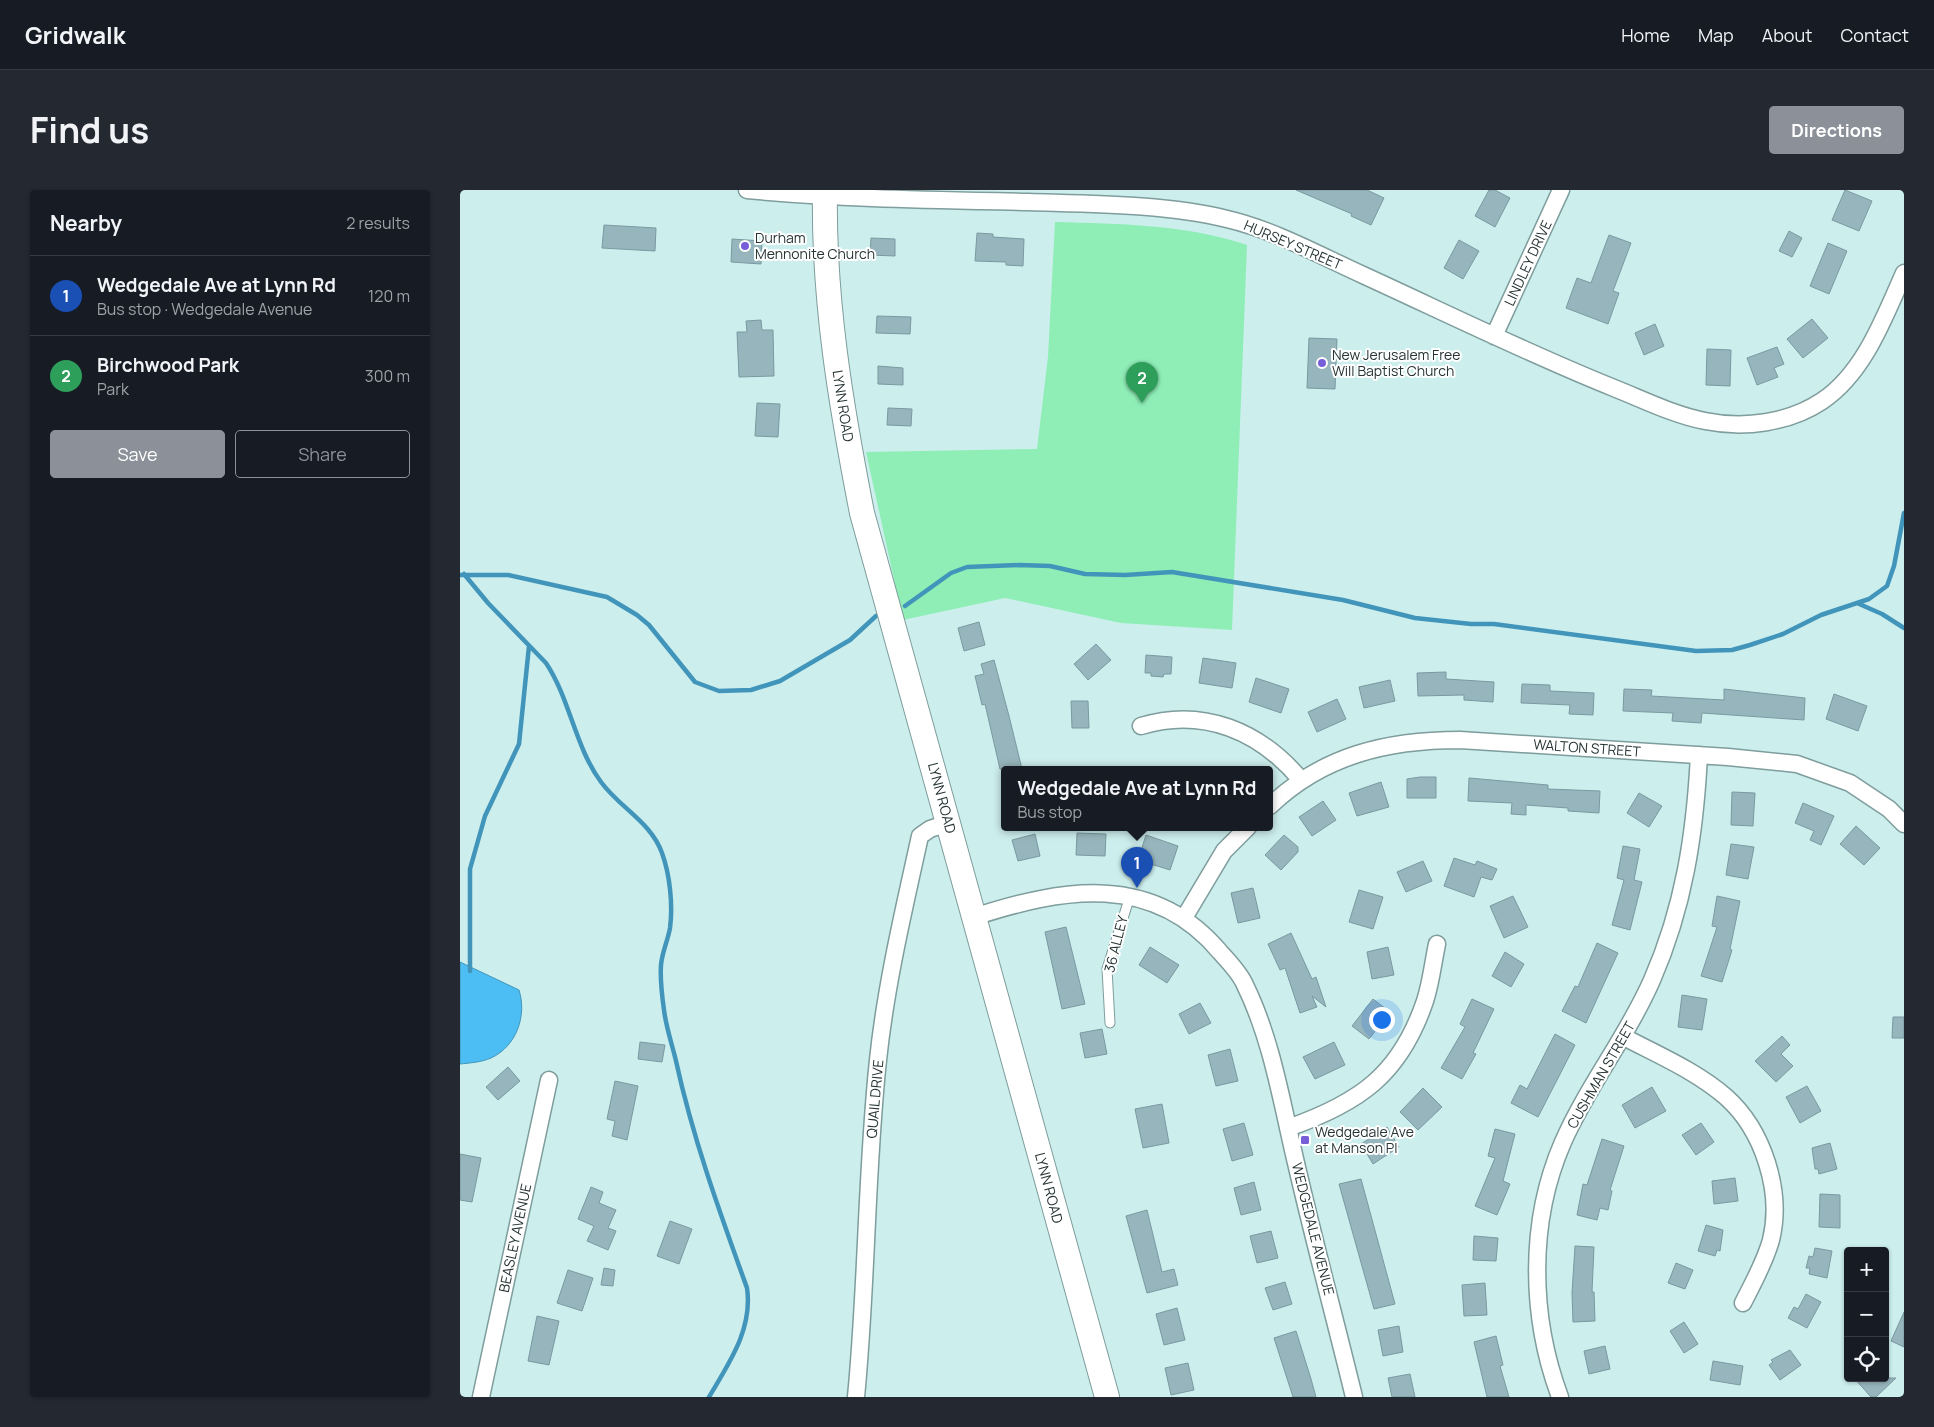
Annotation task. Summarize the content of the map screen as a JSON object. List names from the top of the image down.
{
  "streets": {
    "street": [
      "HURSEY STREET",
      "LINDLEY DRIVE",
      "LYNN ROAD",
      "WALTON STREET",
      "CUSHMAN STREET",
      "QUAIL DRIVE",
      "WEDGEDALE AVENUE",
      "BEASLEY AVENUE"
    ],
    "lane": ["36 ALLEY"]
  },
  "crossings": [
    ["HURSEY STREET", "LINDLEY DRIVE"],
    ["HURSEY STREET", "LYNN ROAD"],
    ["LYNN ROAD", "QUAIL DRIVE"],
    ["LYNN ROAD", "WEDGEDALE AVENUE"],
    ["WALTON STREET", "CUSHMAN STREET"],
    ["36 ALLEY", "WEDGEDALE AVENUE"]
  ],
  "places": {
    "other": ["Durham Mennonite Church", "New Jerusalem Free Will Baptist Church"],
    "transit": ["Wedgedale Ave at Manson Pl"]
  },
  "page": {
    "header": "Gridwalk",
    "nav": [
      "Home",
      "Map",
      "About",
      "Contact"
    ],
    "title": "Find us",
    "buttons": [
      "Directions",
      ["Save", "Share"]
    ],
    "heading": ["Nearby", "2 results"],
    "list": [
      {
        "mark": "1",
        "name": "Wedgedale Ave at Lynn Rd",
        "note": "Bus stop · Wedgedale Avenue",
        "value": "120 m"
      },
      {
        "mark": "2",
        "name": "Birchwood Park",
        "note": "Park",
        "value": "300 m"
      }
    ],
    "pins": ["2", "1"],
    "popup": ["Wedgedale Ave at Lynn Rd", "Bus stop"],
    "map_buttons": ["+", "−"]
  }
}
